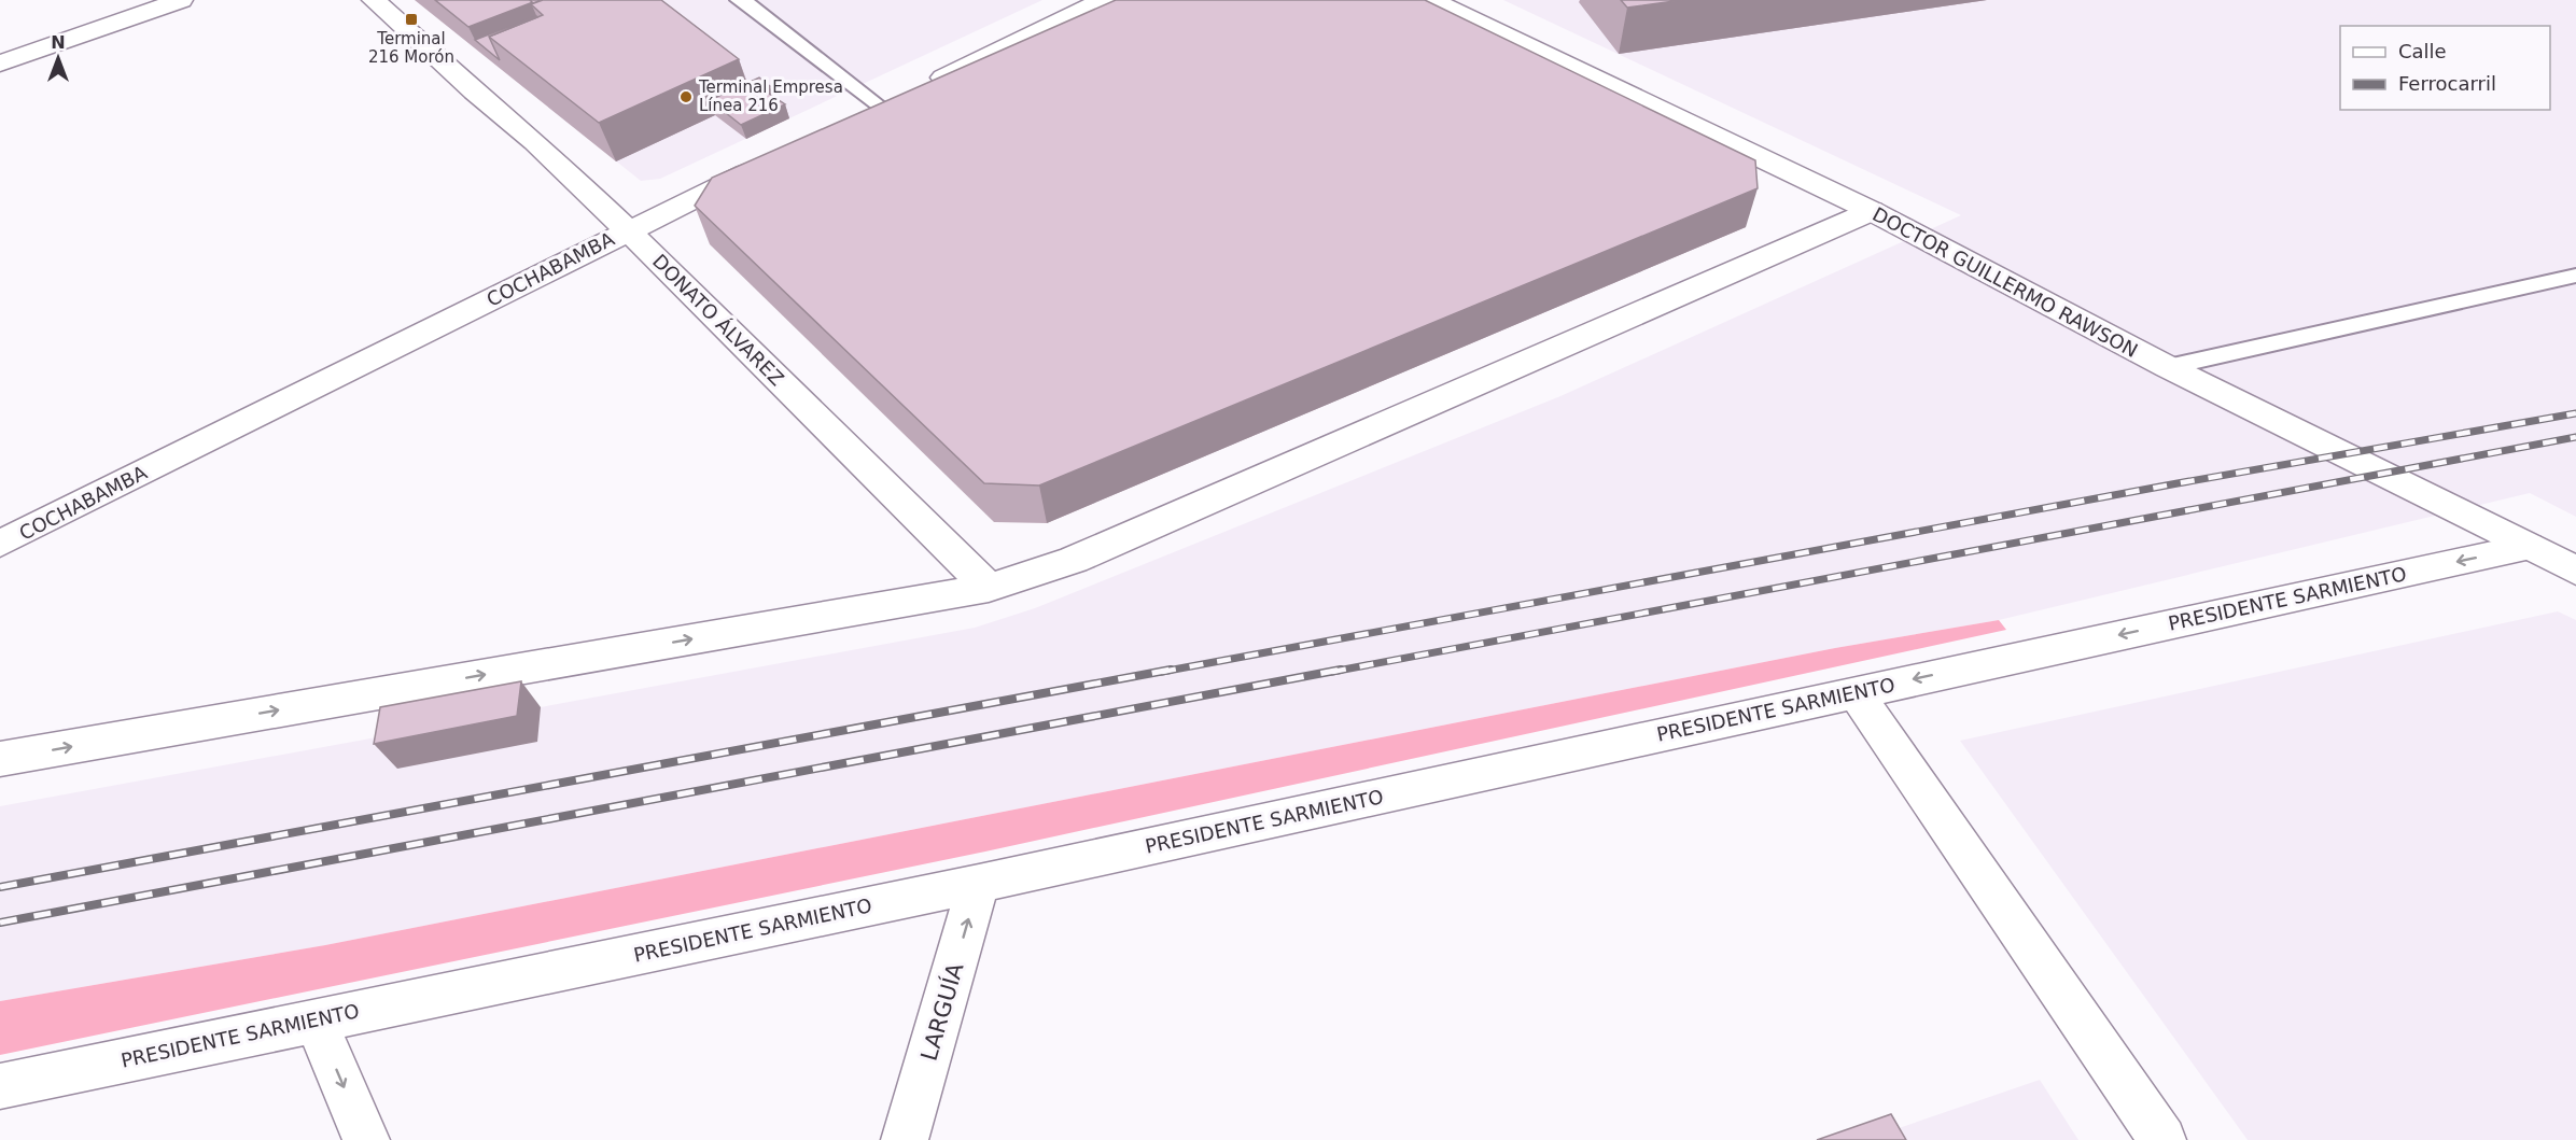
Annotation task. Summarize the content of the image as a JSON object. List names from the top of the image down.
{
  "streets": {
    "street": [
      "COCHABAMBA",
      "DOCTOR GUILLERMO RAWSON",
      "DONATO ÁLVAREZ",
      "PRESIDENTE SARMIENTO",
      "LARGUÍA"
    ]
  },
  "crossings": [
    ["COCHABAMBA", "DONATO ÁLVAREZ"],
    ["DOCTOR GUILLERMO RAWSON", "PRESIDENTE SARMIENTO"],
    ["PRESIDENTE SARMIENTO", "LARGUÍA"]
  ],
  "one_way": ["LARGUÍA"],
  "places": {
    "transit": ["Terminal 216 Morón"],
    "other": ["Terminal Empresa Línea 216"]
  },
  "legend": ["Calle", "Ferrocarril"],
  "north": "top"
}
